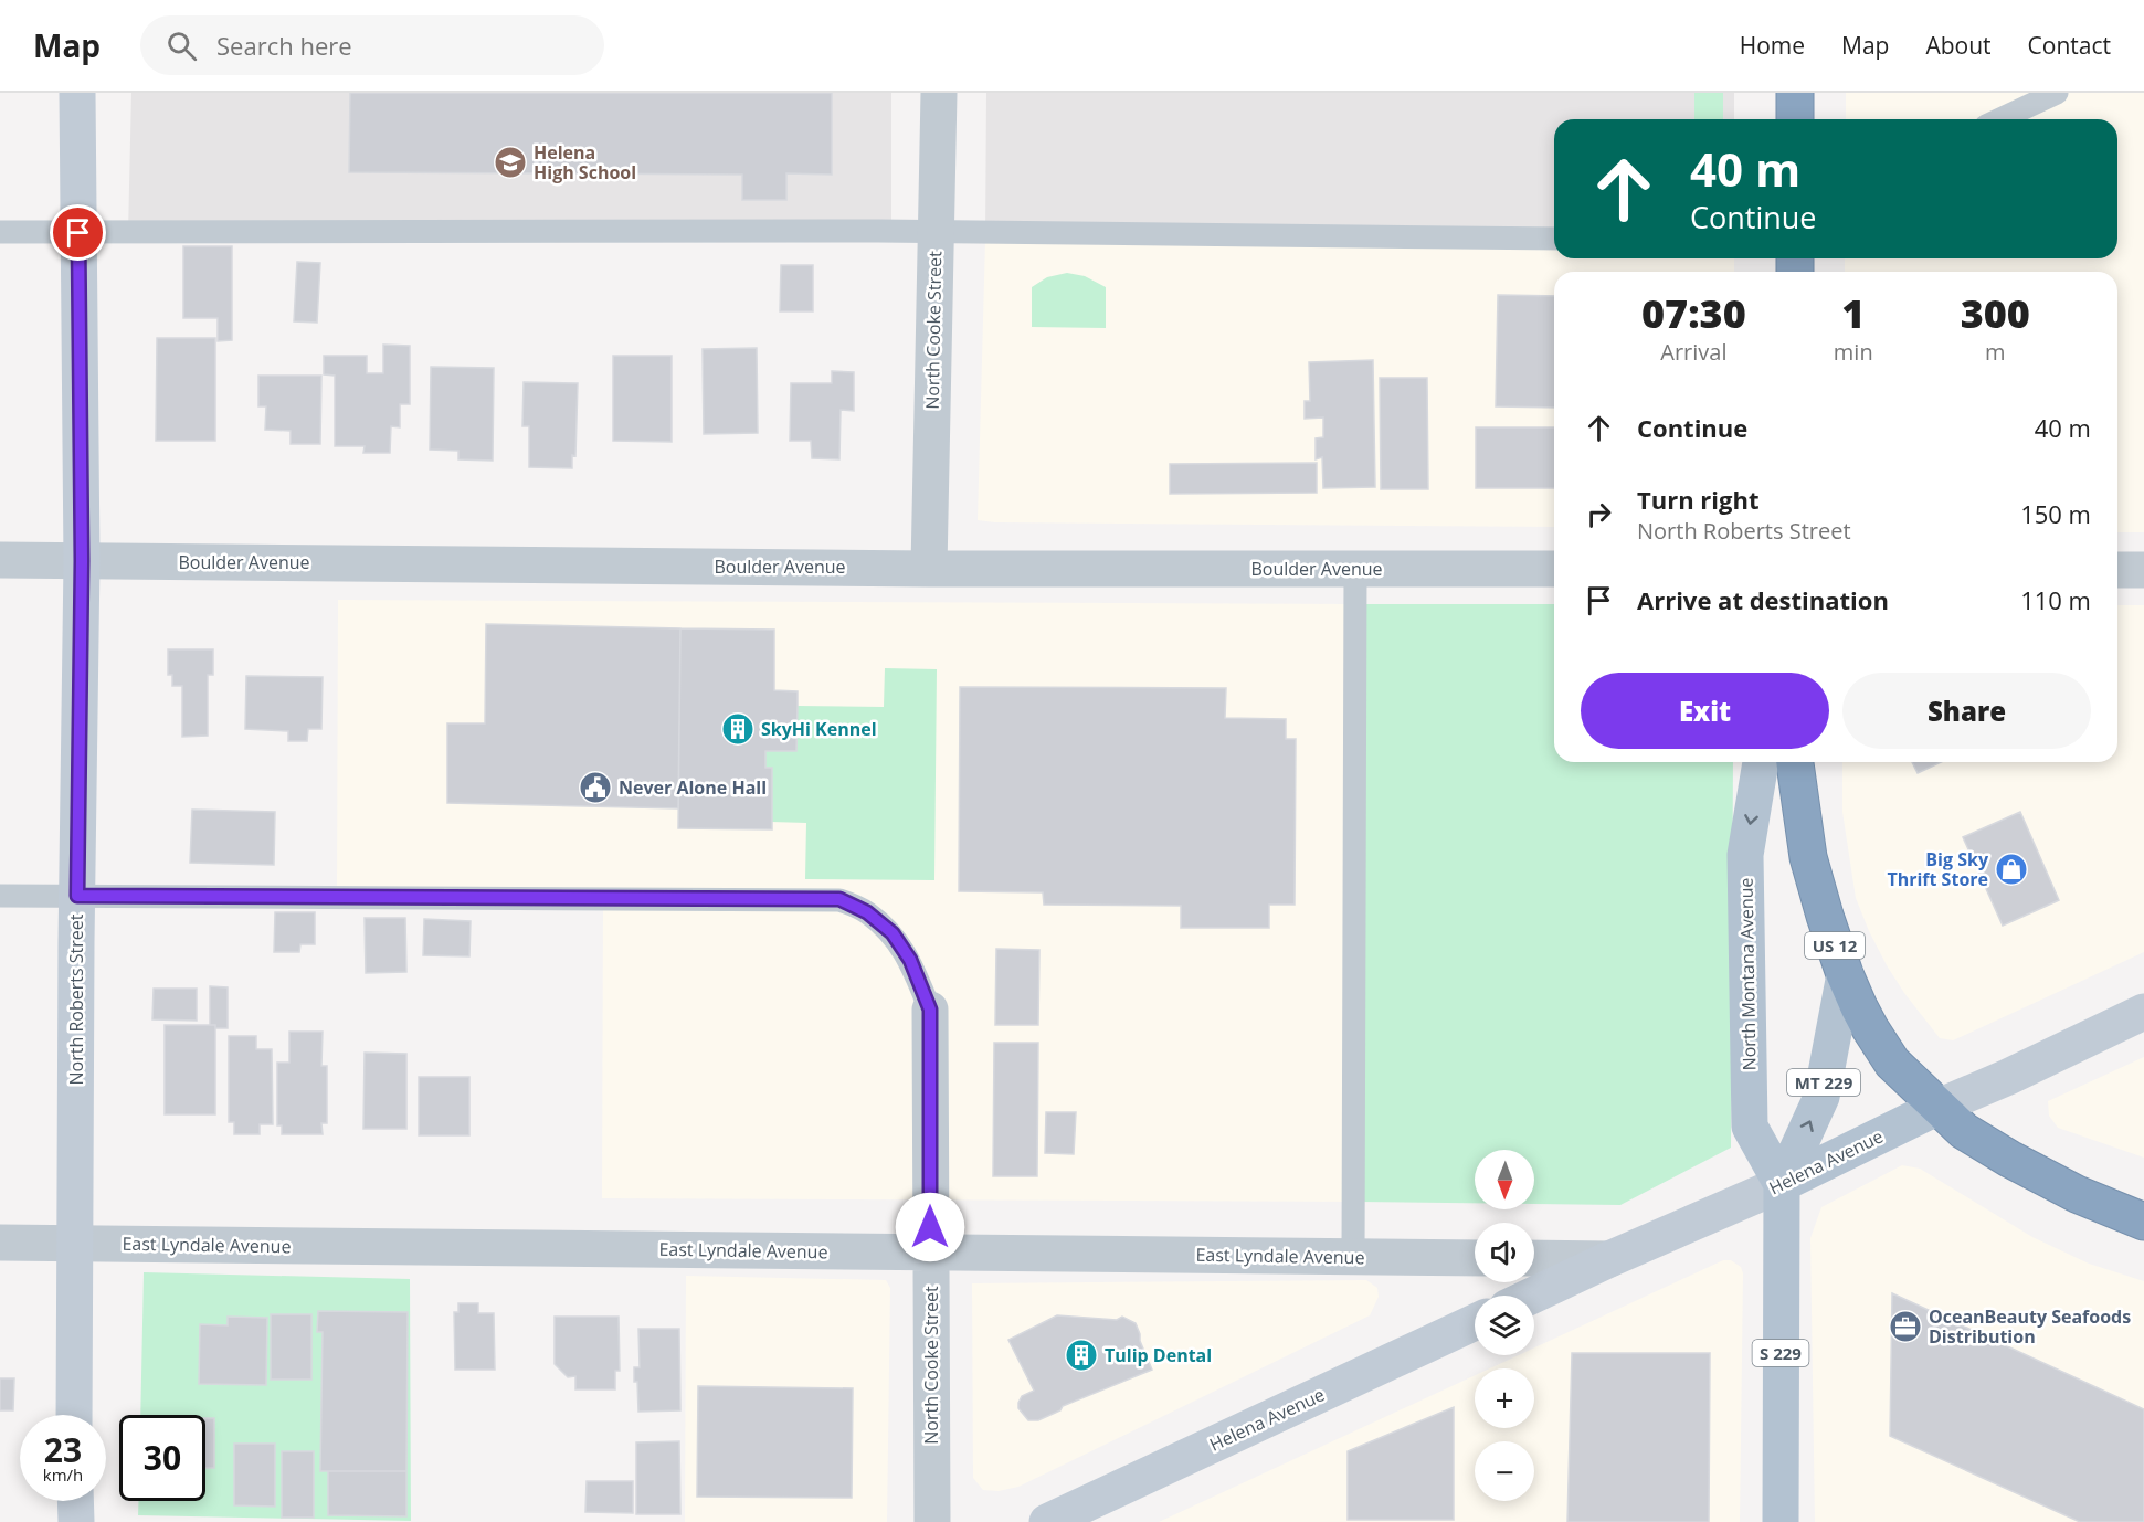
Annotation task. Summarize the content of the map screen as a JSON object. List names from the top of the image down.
{
  "streets": {
    "highway": ["US 12", "North Montana Avenue"],
    "main road": ["MT 229", "Helena Avenue", "S 229"],
    "street": [
      "North Cooke Street",
      "Boulder Avenue",
      "North Roberts Street",
      "East Lyndale Avenue"
    ]
  },
  "crossings": [
    ["North Cooke Street", "Boulder Avenue"],
    ["North Cooke Street", "East Lyndale Avenue"],
    ["Boulder Avenue", "North Roberts Street"],
    ["US 12", "North Montana Avenue"],
    ["US 12", "Helena Avenue"],
    ["North Montana Avenue", "Helena Avenue"],
    ["North Roberts Street", "East Lyndale Avenue"]
  ],
  "places": {
    "school or university": ["Helena High School"],
    "building": ["SkyHi Kennel", "Tulip Dental"],
    "public building": ["Never Alone Hall"],
    "shop": ["Big Sky Thrift Store"],
    "office": ["OceanBeauty Seafoods Distribution"]
  },
  "north": "bottom",
  "page": {
    "header": "Map",
    "search": "Search here",
    "nav": [
      "Home",
      "Map",
      "About",
      "Contact"
    ],
    "turn": ["40 m", "Continue"],
    "eta": [
      "07:30",
      "Arrival",
      "1",
      "min",
      "300",
      "m"
    ],
    "list": [
      {
        "name": "Continue",
        "value": "40 m"
      },
      {
        "name": "Turn right",
        "note": "North Roberts Street",
        "value": "150 m"
      },
      {
        "name": "Arrive at destination",
        "value": "110 m"
      }
    ],
    "buttons": ["Exit", "Share"],
    "map_buttons": ["+", "−"],
    "speed": "23 km/h",
    "limit": "30"
  }
}
